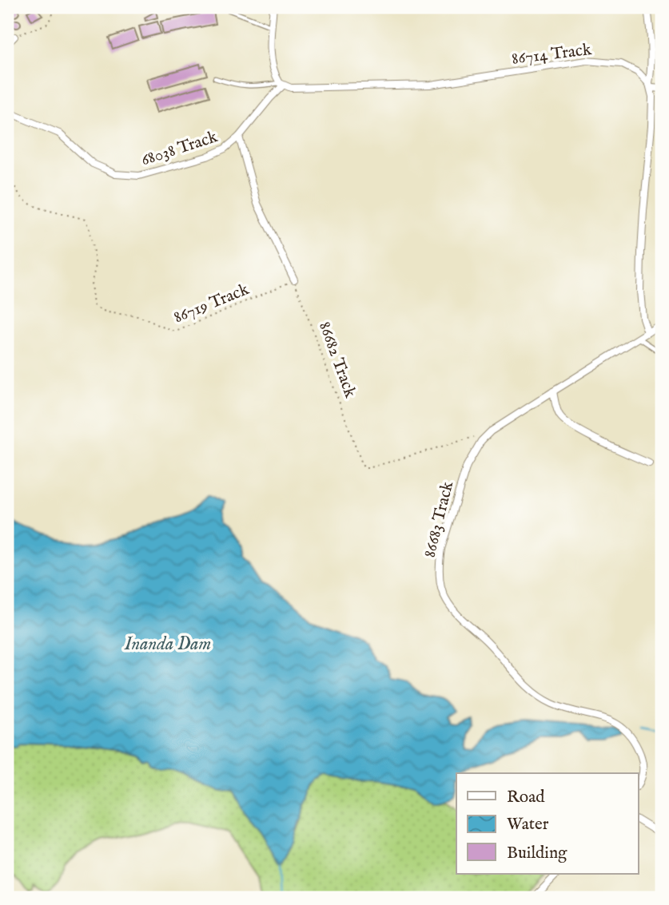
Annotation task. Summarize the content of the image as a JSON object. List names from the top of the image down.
{
  "streets": {
    "street": ["86714 Track", "68038 Track", "86683 Track"],
    "path": ["86719 Track", "86682 Track"]
  },
  "crossings": [
    ["86714 Track", "68038 Track"],
    ["86719 Track", "86682 Track"],
    ["86682 Track", "86683 Track"]
  ],
  "water": ["Inanda Dam"],
  "legend": ["Road", "Water", "Building"]
}
